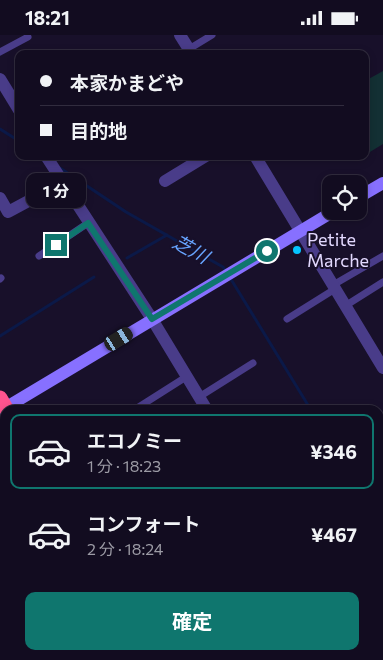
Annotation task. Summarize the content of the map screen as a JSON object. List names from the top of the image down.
{
  "water": ["芝川"],
  "places": ["Petite Marche"],
  "page": {
    "status": "18:21",
    "banner": ["本家かまどや", "目的地"],
    "bubble": "1 分",
    "list": [
      {
        "name": "エコノミー",
        "note": "1 分 · 18:23",
        "value": "¥346"
      },
      {
        "name": "コンフォート",
        "note": "2 分 · 18:24",
        "value": "¥467"
      }
    ],
    "buttons": "確定"
  }
}
